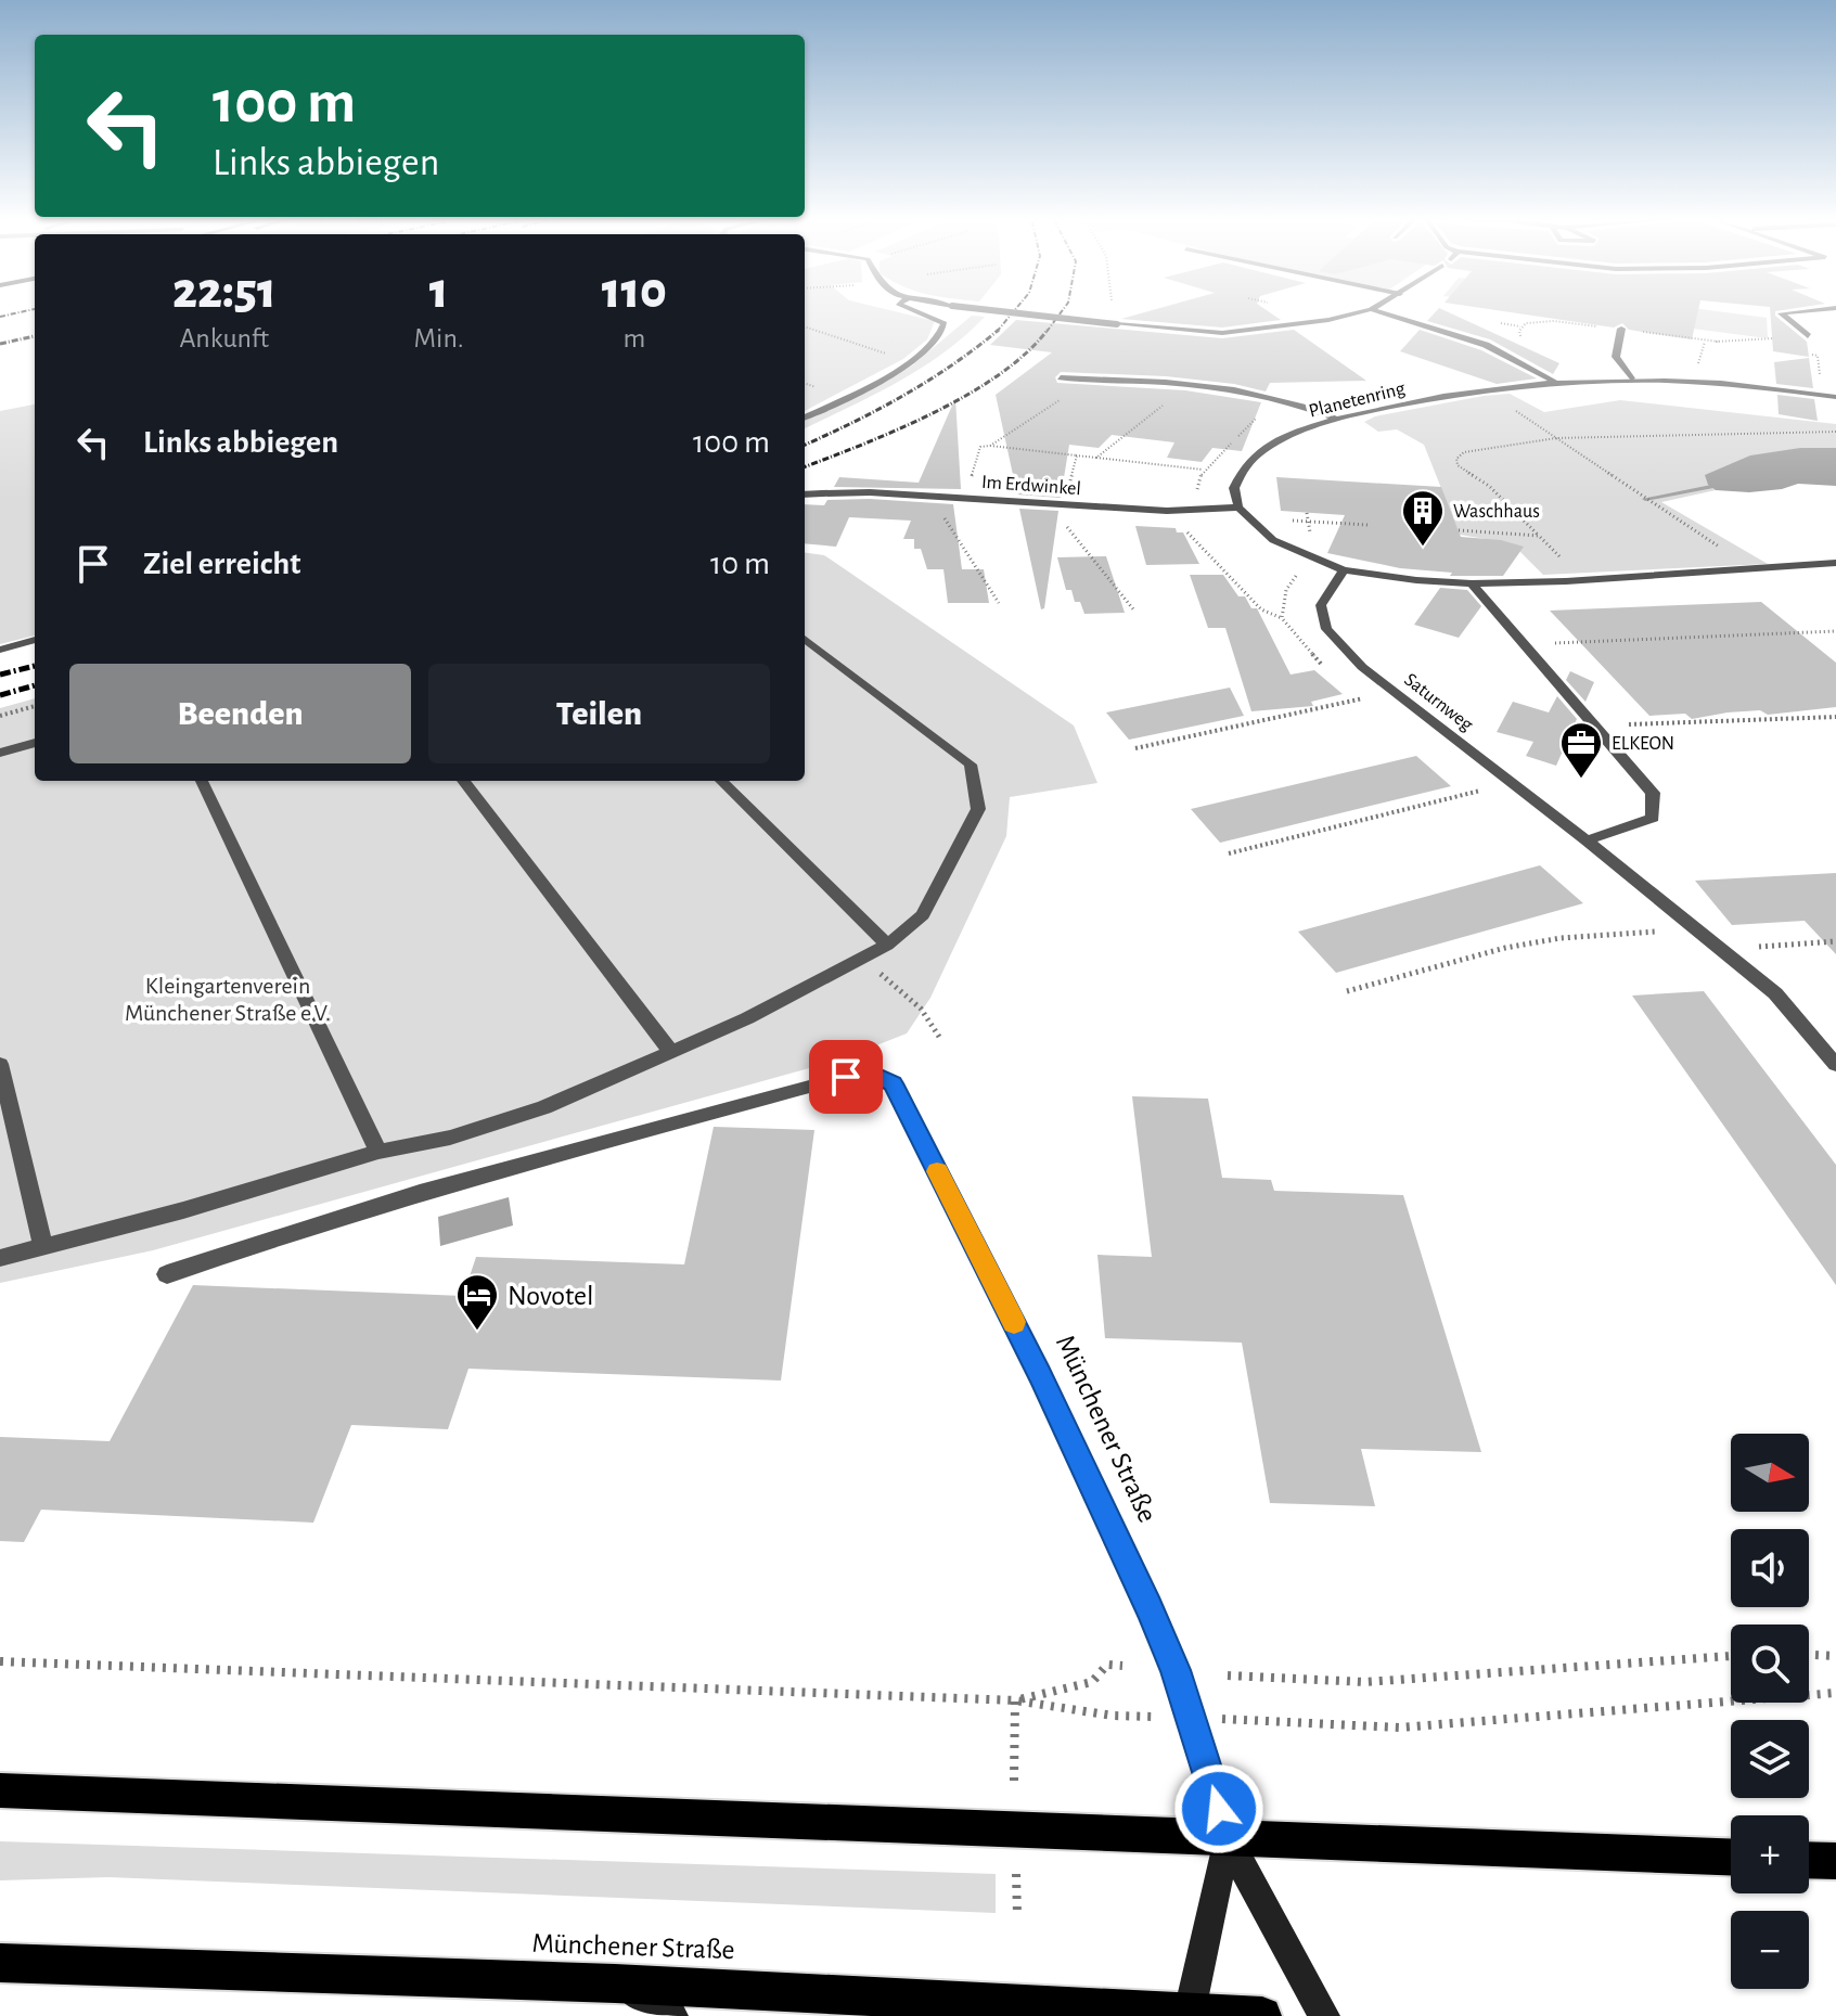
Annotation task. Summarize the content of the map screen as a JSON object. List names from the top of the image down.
{
  "streets": {
    "main road": ["Münchener Straße"],
    "street": ["Planetenring", "Im Erdwinkel", "Saturnweg"]
  },
  "crossings": [
    ["Planetenring", "Im Erdwinkel"]
  ],
  "parks": ["Kleingartenverein Münchener Straße e.V."],
  "places": {
    "building": ["Waschhaus"],
    "office": ["ELKEON"],
    "hotel": ["Novotel"]
  },
  "north": "right",
  "page": {
    "turn": ["100 m", "Links abbiegen"],
    "eta": [
      "22:51",
      "Ankunft",
      "1",
      "Min.",
      "110",
      "m"
    ],
    "list": [
      {
        "name": "Links abbiegen",
        "value": "100 m"
      },
      {
        "name": "Ziel erreicht",
        "value": "10 m"
      }
    ],
    "buttons": ["Beenden", "Teilen"],
    "map_buttons": ["+", "−"]
  }
}
